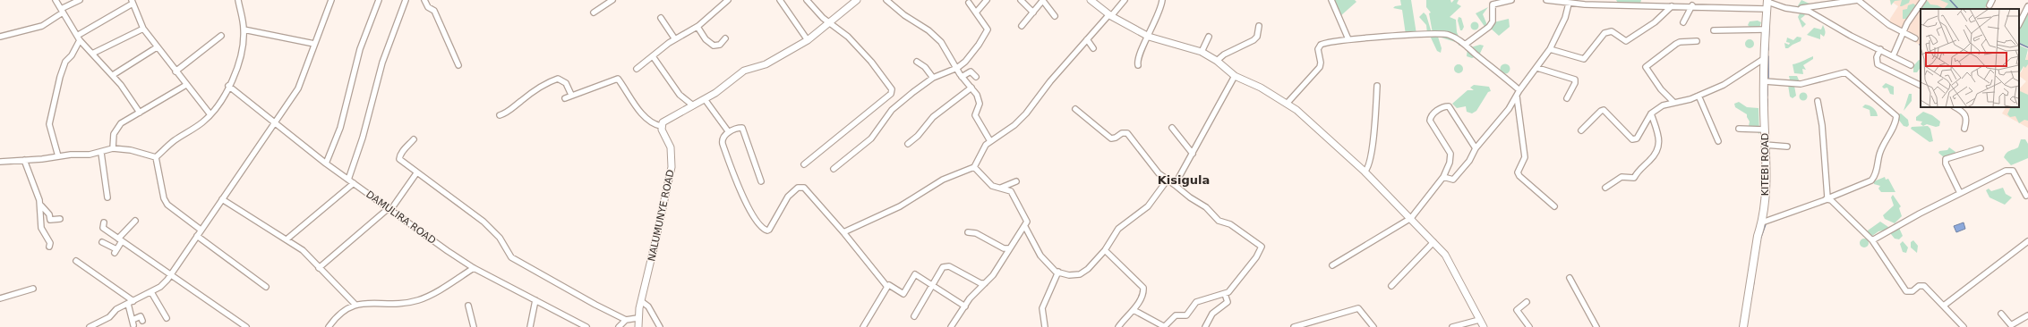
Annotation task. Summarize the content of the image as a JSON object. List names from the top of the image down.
{
  "streets": {
    "main road": ["KITEBI ROAD"],
    "street": ["NALUMUNYE ROAD", "DAMULIRA ROAD"]
  },
  "districts": ["Kisigula"]
}
